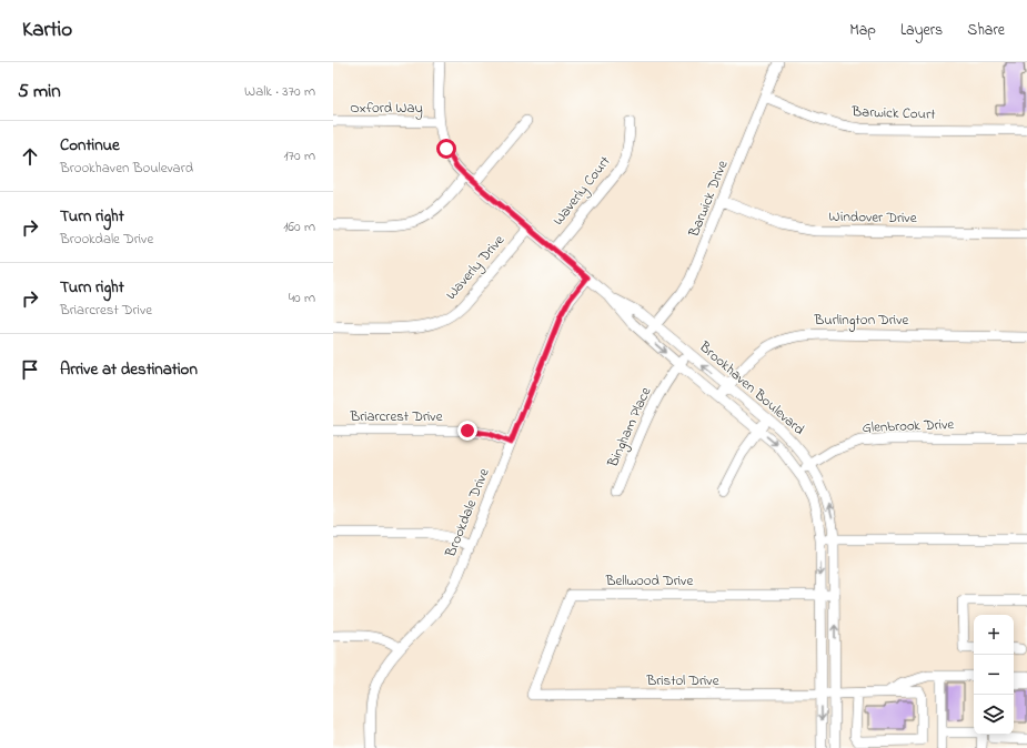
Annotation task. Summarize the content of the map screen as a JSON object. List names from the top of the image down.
{
  "streets": {
    "street": [
      "Oxford Way",
      "Barwick Court",
      "Waverly Court",
      "Barwick Drive",
      "Windover Drive",
      "Waverly Drive",
      "Burlington Drive",
      "Brookhaven Boulevard",
      "Briarcrest Drive",
      "Glenbrook Drive",
      "Bingham Place",
      "Brookdale Drive",
      "Bellwood Drive",
      "Bristol Drive"
    ]
  },
  "crossings": [
    ["Oxford Way", "Brookhaven Boulevard"],
    ["Barwick Court", "Barwick Drive"],
    ["Waverly Court", "Brookhaven Boulevard"],
    ["Barwick Drive", "Windover Drive"],
    ["Barwick Drive", "Brookhaven Boulevard"],
    ["Waverly Drive", "Brookhaven Boulevard"],
    ["Burlington Drive", "Brookhaven Boulevard"],
    ["Brookhaven Boulevard", "Glenbrook Drive"],
    ["Brookhaven Boulevard", "Bingham Place"],
    ["Brookhaven Boulevard", "Brookdale Drive"],
    ["Brookhaven Boulevard", "Bellwood Drive"],
    ["Brookhaven Boulevard", "Bristol Drive"],
    ["Briarcrest Drive", "Brookdale Drive"],
    ["Bellwood Drive", "Bristol Drive"]
  ],
  "page": {
    "header": "Kartio",
    "nav": ["Map", "Layers", "Share"],
    "heading": ["5 min", "Walk · 370 m"],
    "list": [
      ["Continue", "Brookhaven Boulevard", "170 m"],
      ["Turn right", "Brookdale Drive", "160 m"],
      ["Turn right", "Briarcrest Drive", "40 m"],
      "Arrive at destination"
    ],
    "map_buttons": ["+", "−"]
  }
}
